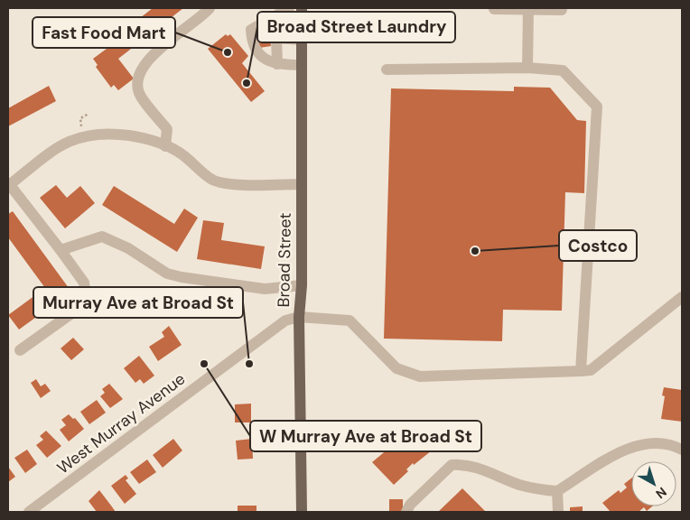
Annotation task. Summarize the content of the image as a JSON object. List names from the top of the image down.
{
  "streets": {
    "main road": ["Broad Street"],
    "street": ["West Murray Avenue"]
  },
  "crossings": [
    ["Broad Street", "West Murray Avenue"]
  ],
  "places": [
    "Fast Food Mart",
    "Broad Street Laundry",
    "Costco",
    "W Murray Ave at Broad St",
    "Murray Ave at Broad St"
  ],
  "north": "bottom right"
}
